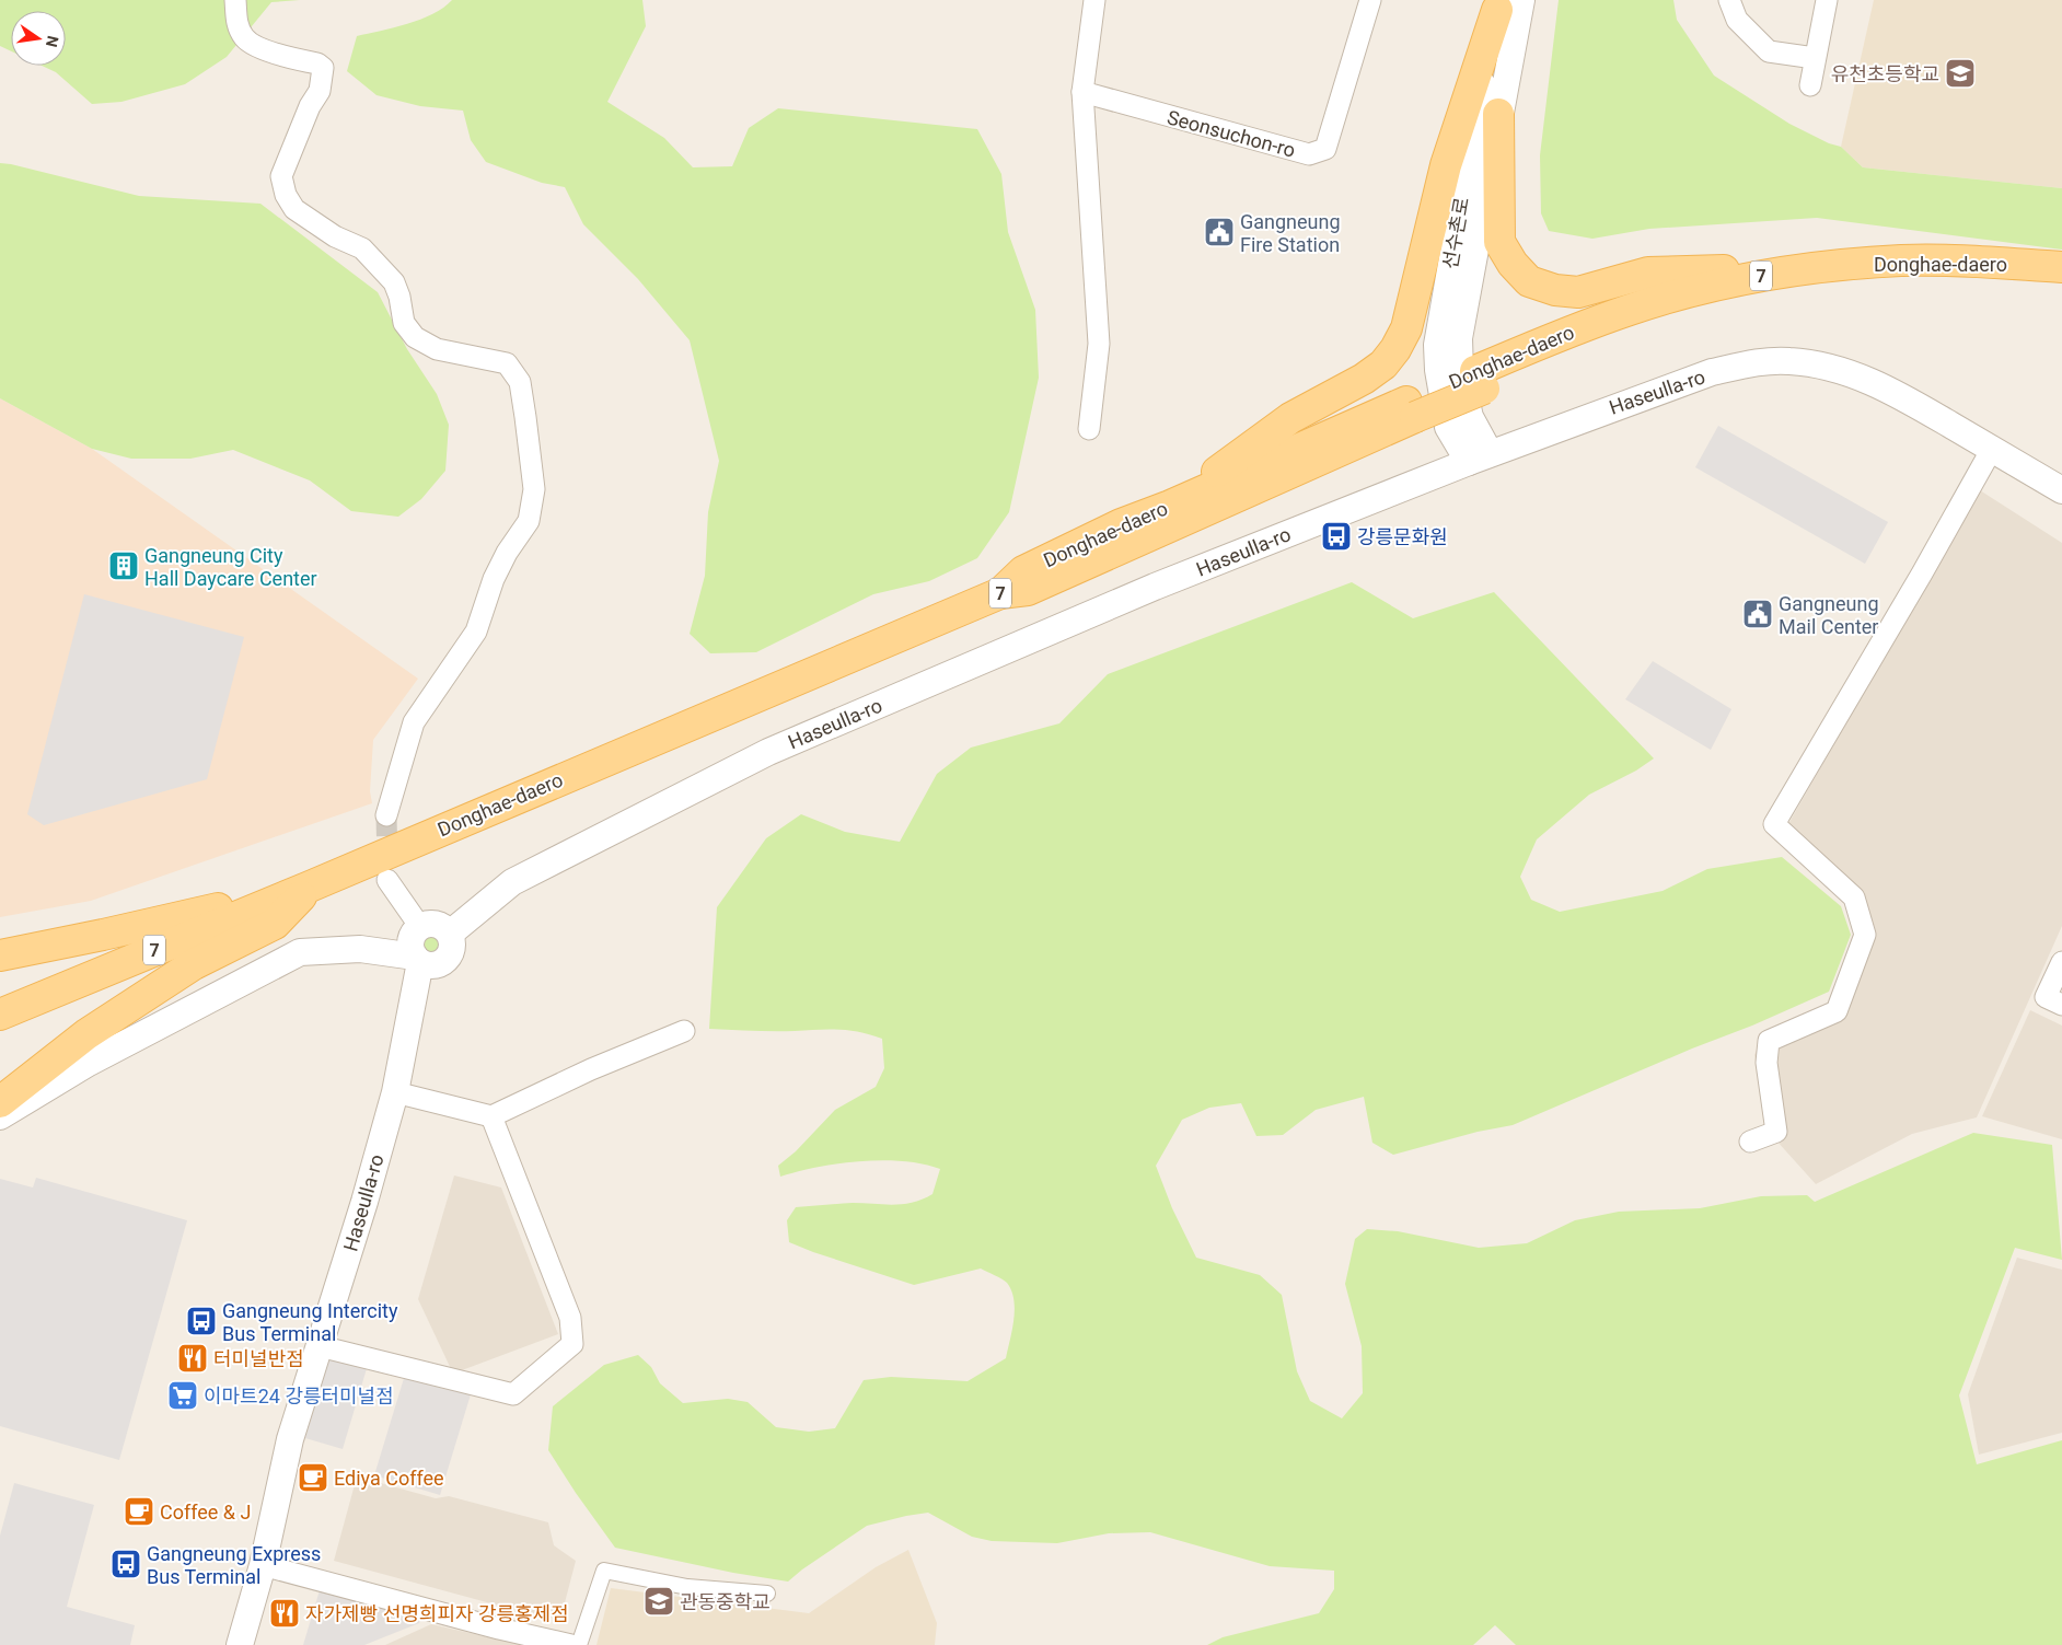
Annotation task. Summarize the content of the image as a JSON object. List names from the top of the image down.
{
  "streets": {
    "main road": ["Donghae-daero", "7"],
    "street": ["Seonsuchon-ro", "선수촌로", "Haseulla-ro"]
  },
  "crossings": [
    ["선수촌로", "Haseulla-ro"]
  ],
  "places": {
    "school or university": ["유천초등학교", "관동중학교"],
    "public building": ["Gangneung Fire Station", "Gangneung Mail Center"],
    "bus stop": ["강릉문화원", "Gangneung Intercity Bus Terminal", "Gangneung Express Bus Terminal"],
    "building": ["Gangneung City Hall Daycare Center"],
    "restaurant": ["터미널반점", "자가제빵 선명희피자 강릉홍제점"],
    "supermarket": ["이마트24 강릉터미널점"],
    "cafe": ["Ediya Coffee", "Coffee & J"]
  },
  "north": "right"
}
